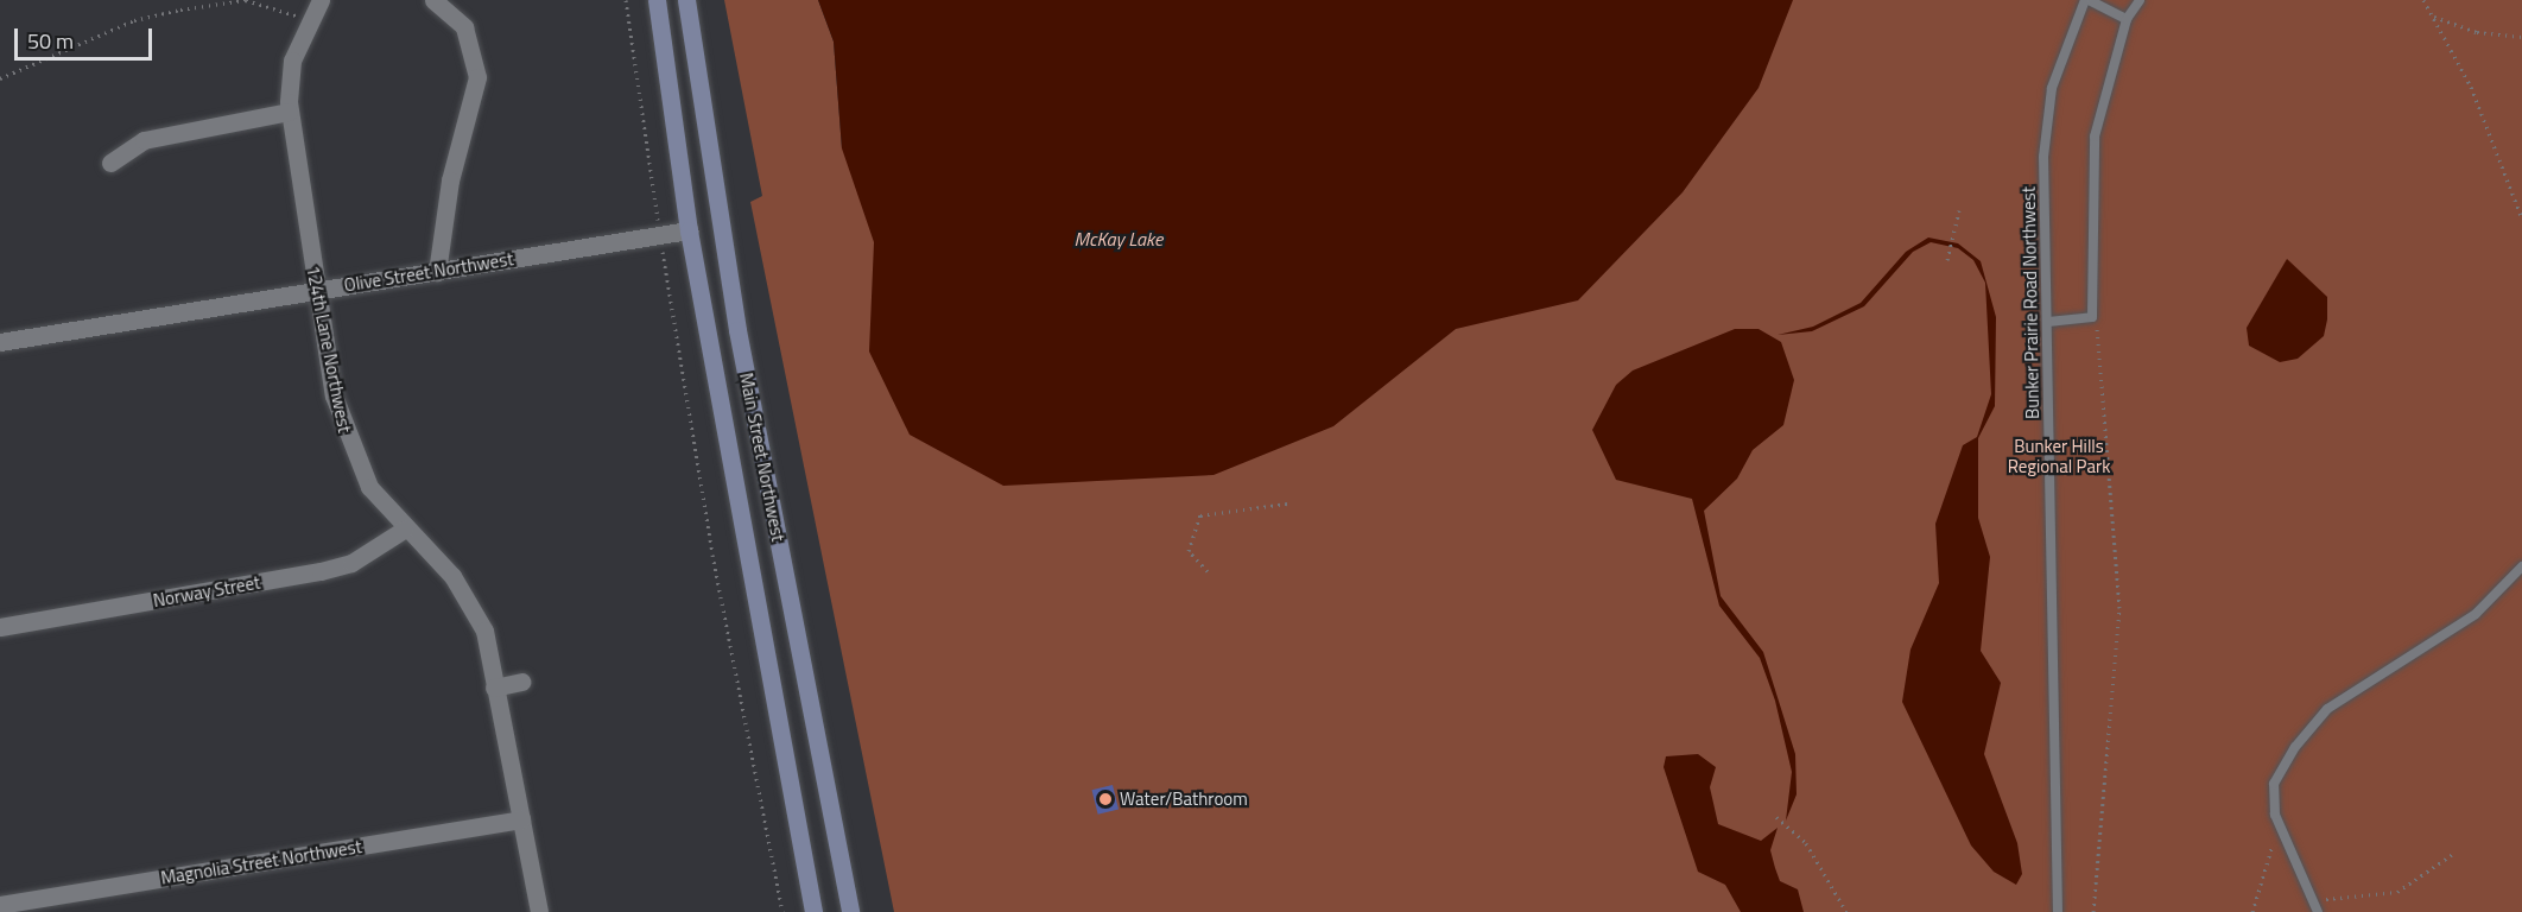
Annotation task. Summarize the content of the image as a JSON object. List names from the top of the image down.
{
  "streets": {
    "main road": ["Main Street Northwest"],
    "street": [
      "Olive Street Northwest",
      "124th Lane Northwest",
      "Norway Street",
      "Magnolia Street Northwest"
    ],
    "lane": ["Bunker Prairie Road Northwest"]
  },
  "crossings": [
    ["Olive Street Northwest", "124th Lane Northwest"],
    ["Olive Street Northwest", "Main Street Northwest"],
    ["124th Lane Northwest", "Norway Street"],
    ["124th Lane Northwest", "Magnolia Street Northwest"]
  ],
  "water": ["McKay Lake"],
  "parks": ["Bunker Hills Regional Park"],
  "places": ["Water/Bathroom"],
  "scale_bar": "50 m"
}
